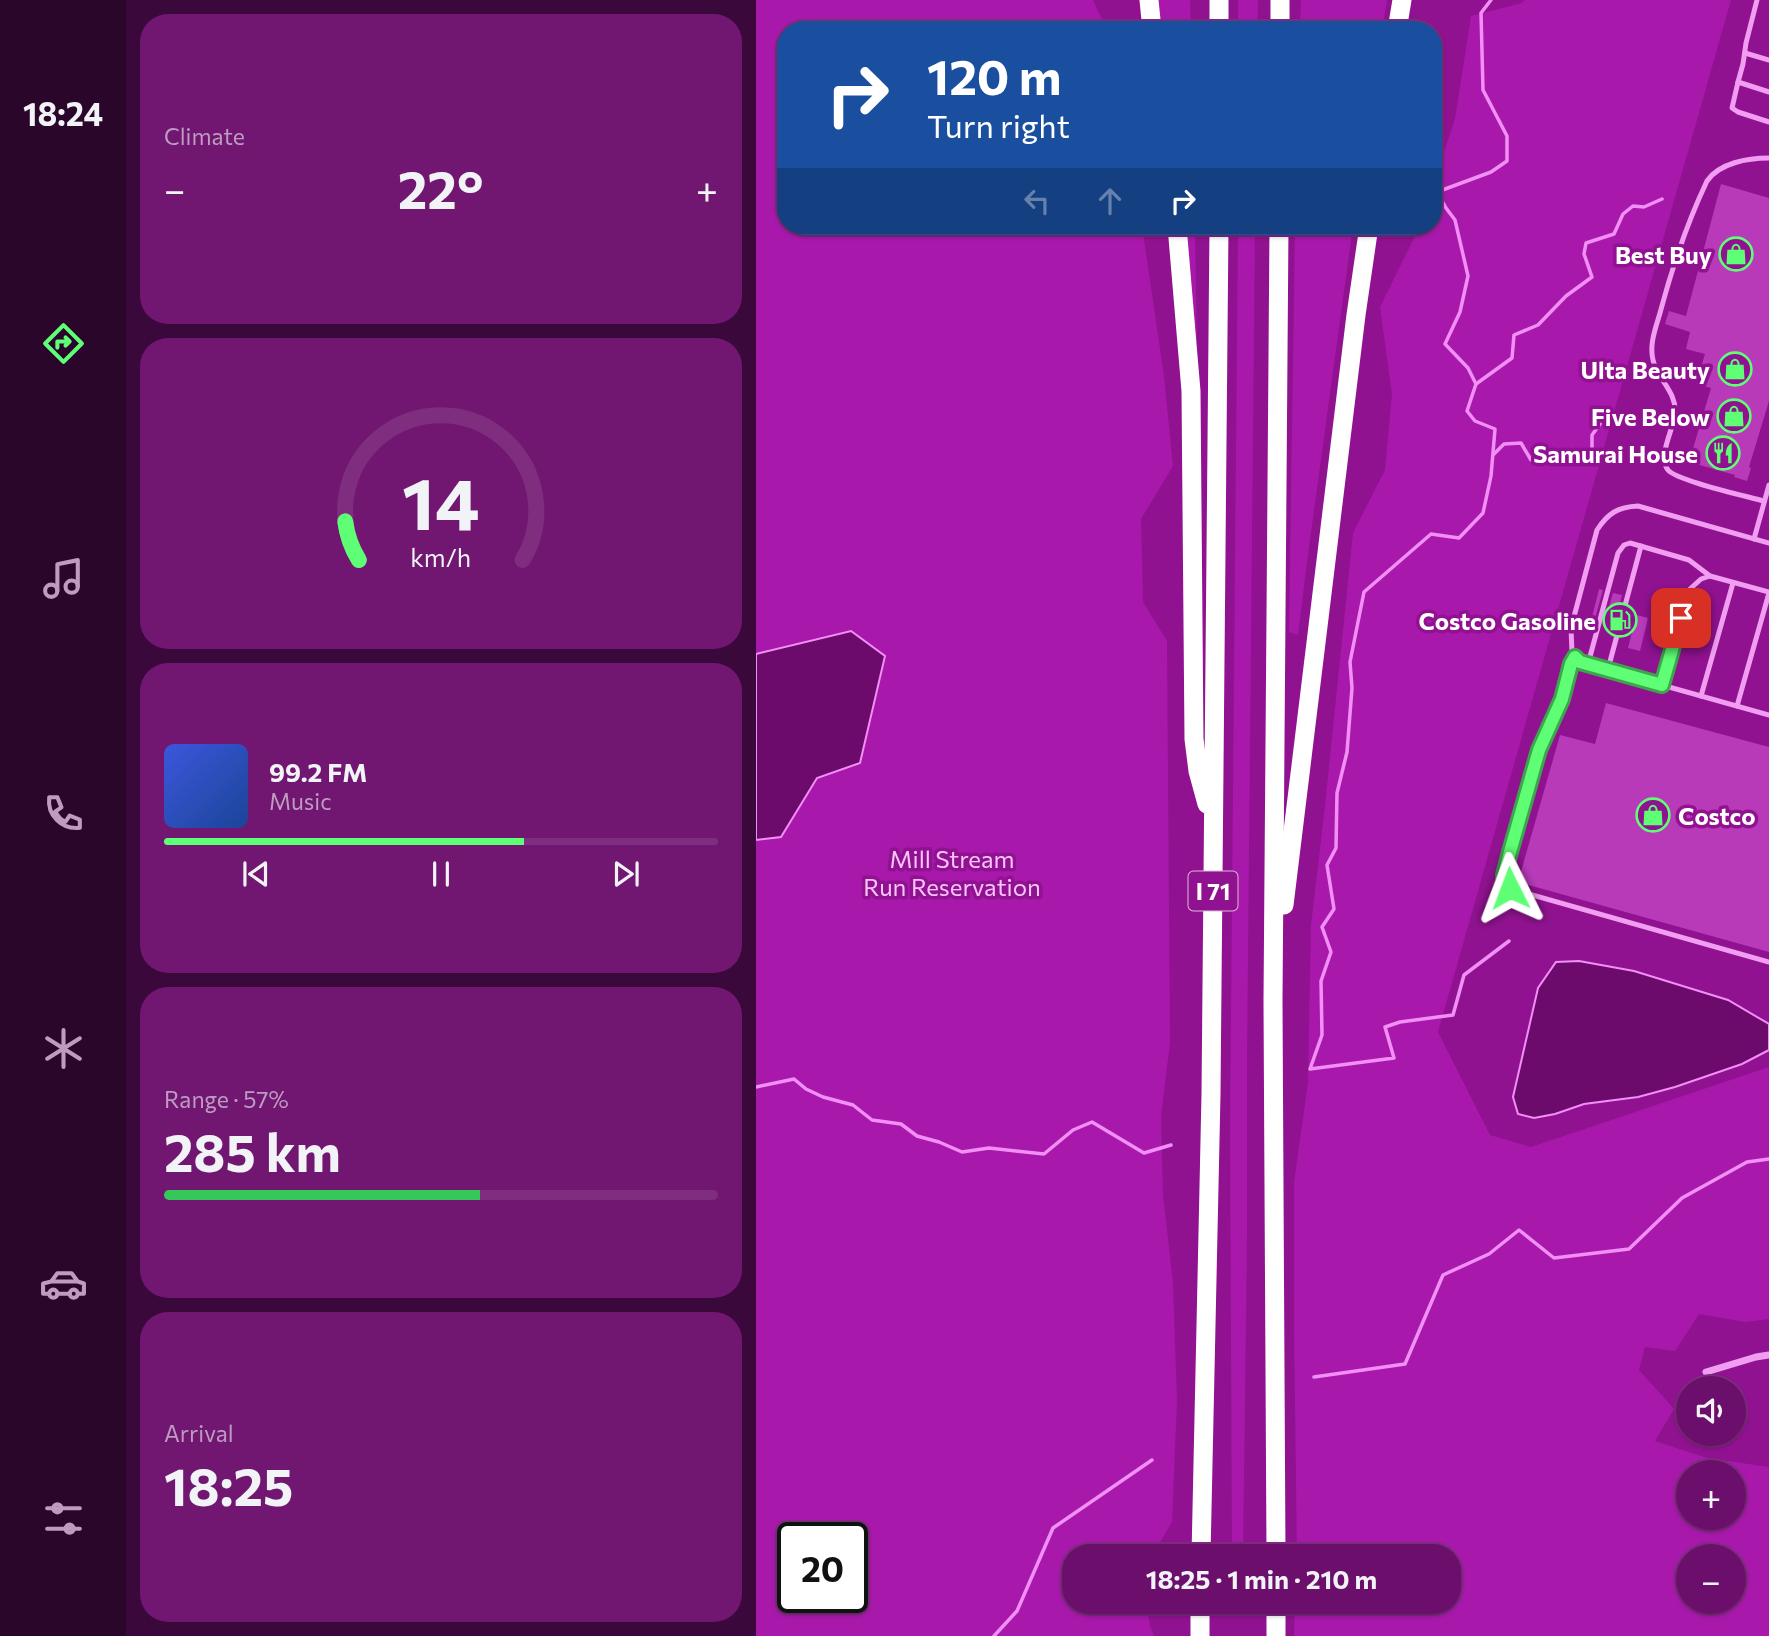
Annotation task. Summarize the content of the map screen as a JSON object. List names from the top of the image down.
{
  "streets": {
    "highway": ["I 71"]
  },
  "parks": ["Mill Stream Run Reservation"],
  "places": {
    "shop": [
      "Best Buy",
      "Ulta Beauty",
      "Five Below",
      "Costco"
    ],
    "restaurant": ["Samurai House"],
    "fuel station": ["Costco Gasoline"]
  },
  "page": {
    "tabs": "18:24",
    "tile": [
      "Climate",
      ["Range · 57%", "285 km"],
      ["Arrival", "18:25"]
    ],
    "turn": ["120 m", "Turn right"],
    "heat": ["−", "22°", "+"],
    "song": ["99.2 FM", "Music"],
    "map_buttons": ["+", "−"],
    "limit": "20",
    "trip": "18:25 · 1 min · 210 m",
    "gauge": ["14", "km/h"]
  }
}
